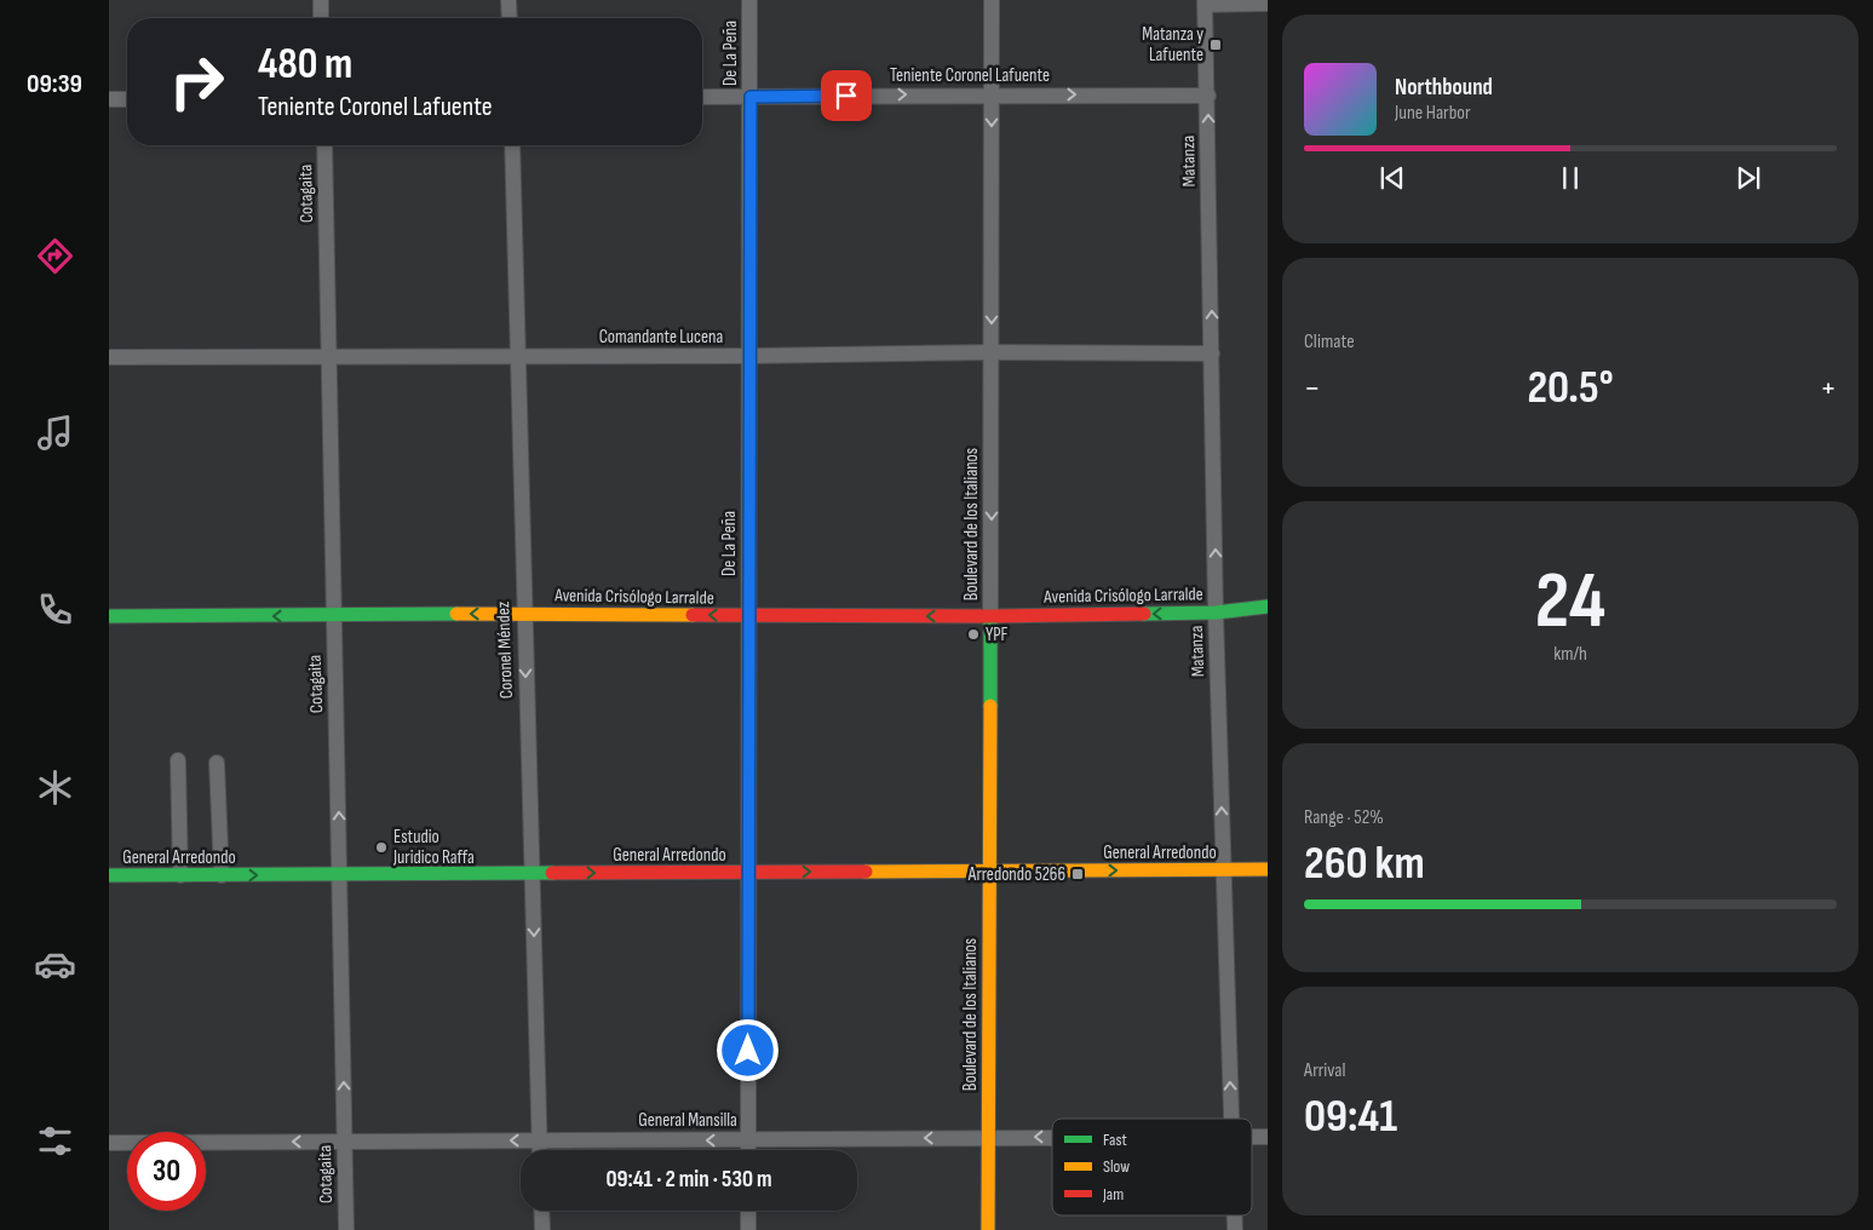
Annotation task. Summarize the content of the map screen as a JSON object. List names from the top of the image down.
{
  "streets": {
    "street": [
      "De La Peña",
      "Teniente Coronel Lafuente",
      "Matanza",
      "Cotagaita",
      "Comandante Lucena",
      "Boulevard de los Italianos",
      "Avenida Crisólogo Larralde",
      "Coronel Méndez",
      "General Arredondo",
      "General Mansilla"
    ]
  },
  "crossings": [
    ["De La Peña", "Teniente Coronel Lafuente"],
    ["De La Peña", "Comandante Lucena"],
    ["De La Peña", "Avenida Crisólogo Larralde"],
    ["De La Peña", "General Arredondo"],
    ["De La Peña", "General Mansilla"],
    ["Teniente Coronel Lafuente", "Matanza"],
    ["Teniente Coronel Lafuente", "Boulevard de los Italianos"],
    ["Matanza", "Comandante Lucena"],
    ["Matanza", "Avenida Crisólogo Larralde"],
    ["Matanza", "General Arredondo"],
    ["Cotagaita", "Comandante Lucena"],
    ["Cotagaita", "Avenida Crisólogo Larralde"],
    ["Cotagaita", "General Arredondo"],
    ["Cotagaita", "General Mansilla"],
    ["Comandante Lucena", "Boulevard de los Italianos"],
    ["Comandante Lucena", "Coronel Méndez"],
    ["Boulevard de los Italianos", "Avenida Crisólogo Larralde"],
    ["Boulevard de los Italianos", "General Arredondo"],
    ["Boulevard de los Italianos", "General Mansilla"],
    ["Avenida Crisólogo Larralde", "Coronel Méndez"],
    ["Coronel Méndez", "General Arredondo"],
    ["Coronel Méndez", "General Mansilla"]
  ],
  "one_way": [
    "Teniente Coronel Lafuente",
    "Matanza",
    "Cotagaita",
    "Boulevard de los Italianos",
    "Avenida Crisólogo Larralde",
    "Coronel Méndez",
    "General Arredondo",
    "General Mansilla"
  ],
  "places": {
    "transit": ["Matanza y Lafuente", "Arredondo 5266"],
    "other": ["YPF", "Estudio Juridico Raffa"]
  },
  "legend": ["Fast", "Slow", "Jam"],
  "page": {
    "tabs": "09:39",
    "turn": ["480 m", "Teniente Coronel Lafuente"],
    "song": ["Northbound", "June Harbor"],
    "tile": [
      "Climate",
      ["24", "km/h"],
      ["Range · 52%", "260 km"],
      ["Arrival", "09:41"]
    ],
    "heat": ["−", "20.5°", "+"],
    "limit": "30",
    "trip": "09:41 · 2 min · 530 m"
  }
}
